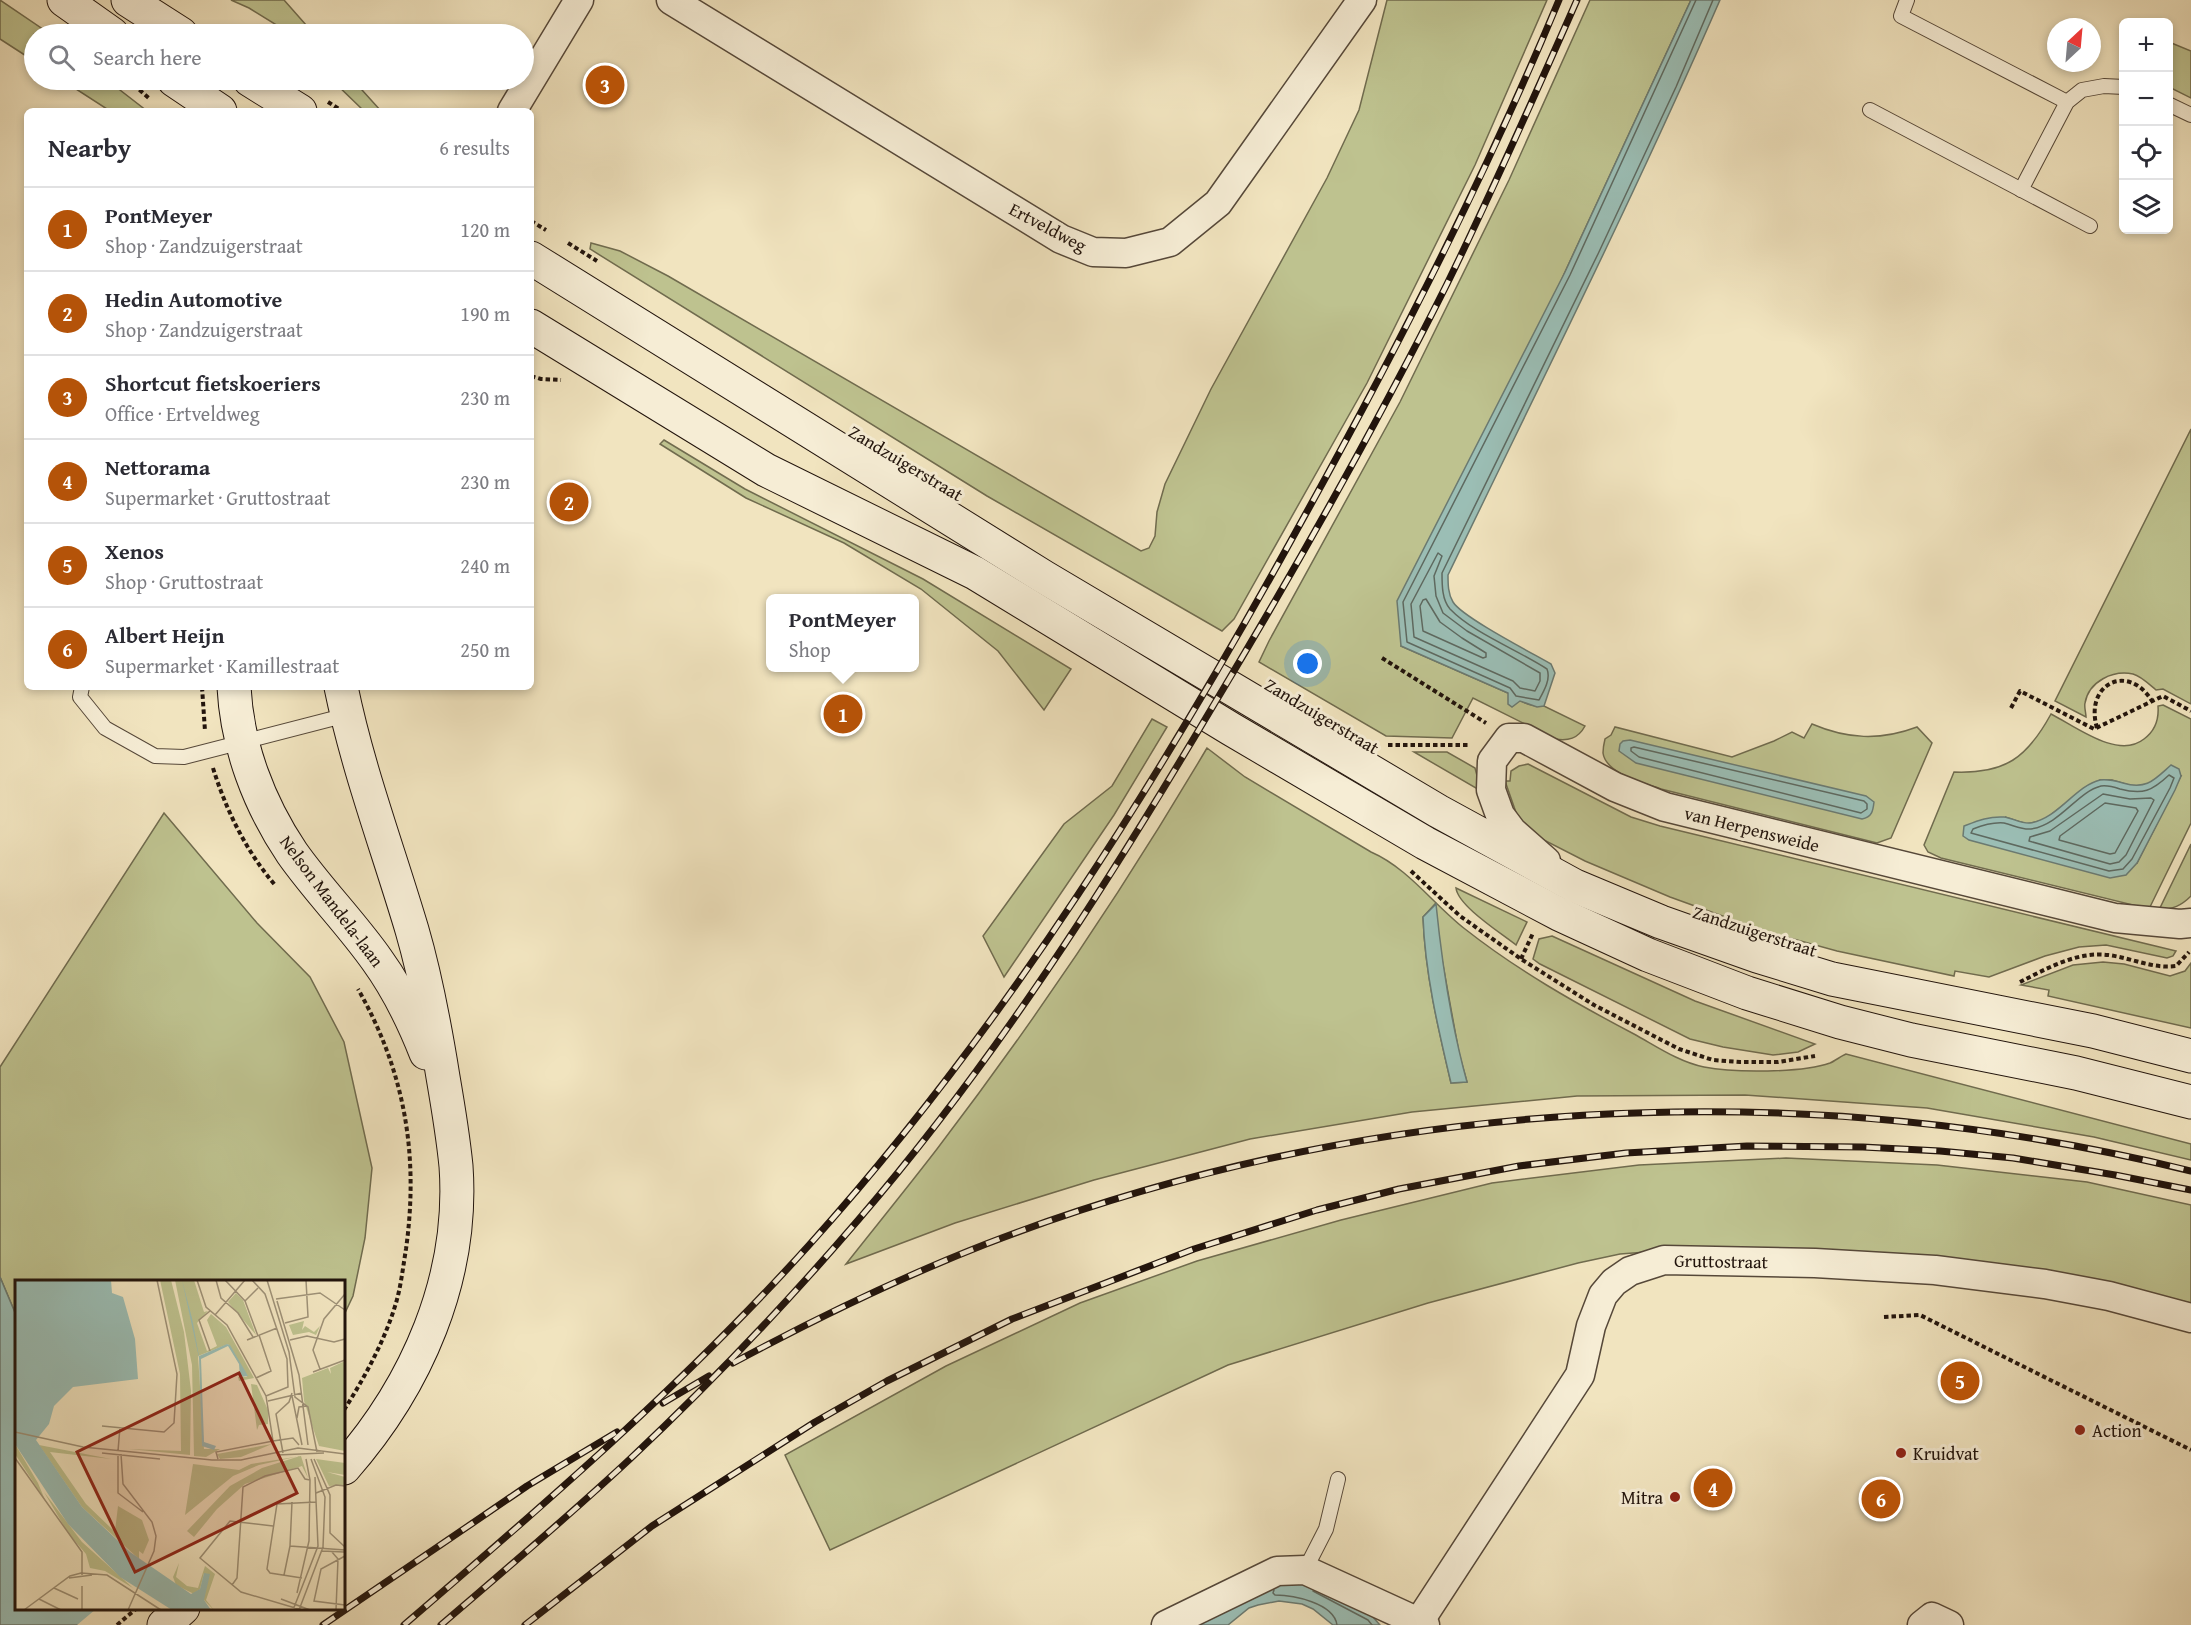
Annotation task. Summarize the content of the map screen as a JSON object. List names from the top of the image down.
{
  "streets": {
    "main road": ["Zandzuigerstraat", "Nelson Mandela-laan"],
    "street": ["Ertveldweg", "van Herpensweide", "Gruttostraat"]
  },
  "places": ["Action", "Kruidvat", "Mitra"],
  "north": "top right",
  "page": {
    "map_buttons": ["+", "−"],
    "search": "Search here",
    "pins": [
      "3",
      "2",
      "1",
      "5",
      "4",
      "6"
    ],
    "heading": ["Nearby", "6 results"],
    "list": [
      {
        "mark": "1",
        "name": "PontMeyer",
        "note": "Shop · Zandzuigerstraat",
        "value": "120 m"
      },
      {
        "mark": "2",
        "name": "Hedin Automotive",
        "note": "Shop · Zandzuigerstraat",
        "value": "190 m"
      },
      {
        "mark": "3",
        "name": "Shortcut fietskoeriers",
        "note": "Office · Ertveldweg",
        "value": "230 m"
      },
      {
        "mark": "4",
        "name": "Nettorama",
        "note": "Supermarket · Gruttostraat",
        "value": "230 m"
      },
      {
        "mark": "5",
        "name": "Xenos",
        "note": "Shop · Gruttostraat",
        "value": "240 m"
      },
      {
        "mark": "6",
        "name": "Albert Heijn",
        "note": "Supermarket · Kamillestraat",
        "value": "250 m"
      }
    ],
    "popup": ["PontMeyer", "Shop"]
  }
}
